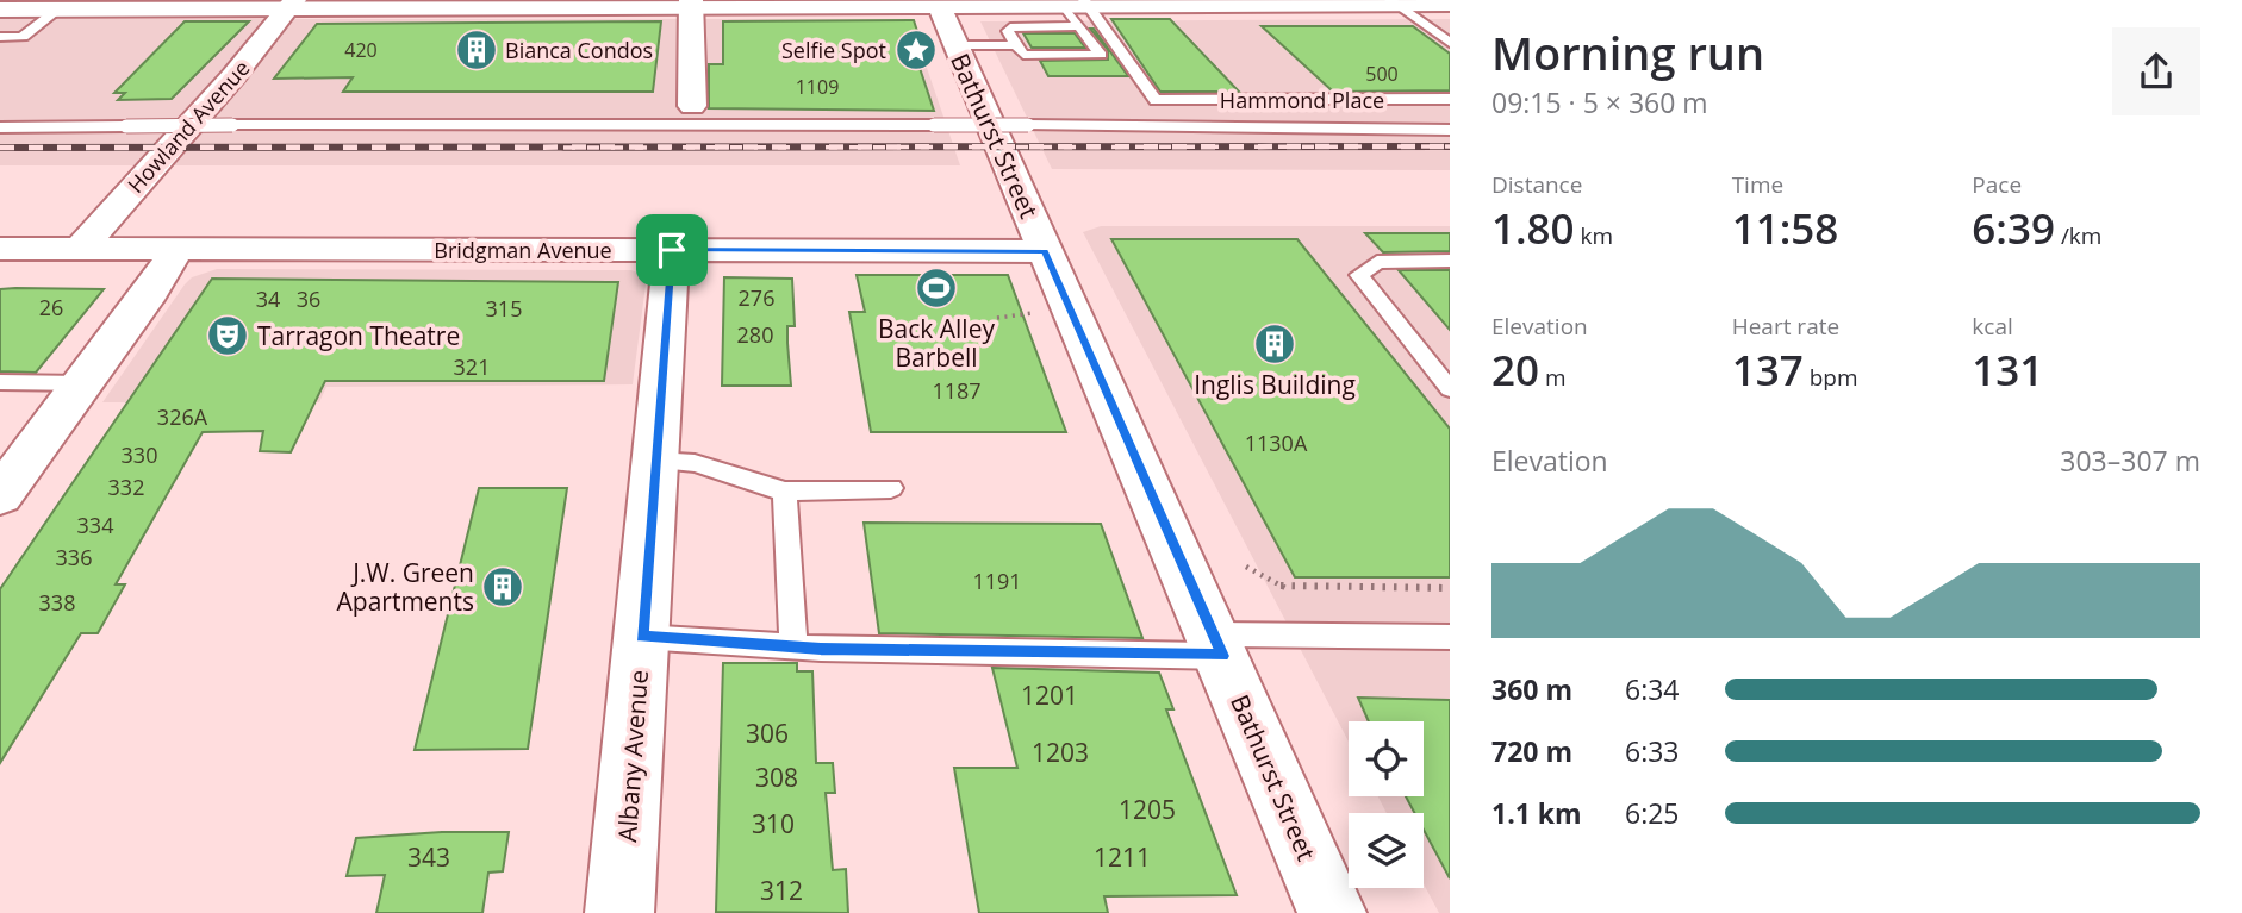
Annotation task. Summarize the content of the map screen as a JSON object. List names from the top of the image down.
{
  "streets": {
    "main road": [
      "Howland Avenue",
      "Bathurst Street",
      "Bridgman Avenue",
      "Albany Avenue"
    ],
    "lane": ["Hammond Place"]
  },
  "crossings": [
    ["Howland Avenue", "Bridgman Avenue"],
    ["Bathurst Street", "Bridgman Avenue"],
    ["Bridgman Avenue", "Albany Avenue"]
  ],
  "places": {
    "building": ["Bianca Condos", "Inglis Building", "J.W. Green Apartments"],
    "place": ["Selfie Spot"],
    "sports": ["Back Alley Barbell"],
    "theatre": ["Tarragon Theatre"]
  },
  "house_numbers": [
    "420",
    "500",
    "1109",
    "276",
    "34",
    "36",
    "26",
    "315",
    "280",
    "321",
    "1187",
    "326A",
    "1130A",
    "330",
    "332",
    "334",
    "336",
    "1191",
    "338",
    "1201",
    "306",
    "1203",
    "308",
    "1205",
    "310",
    "343",
    "1211",
    "312"
  ],
  "page": {
    "heading": ["Morning run", "09:15 · 5 × 360 m"],
    "stats": [
      ["Distance", "1.80 km"],
      ["Time", "11:58"],
      ["Pace", "6:39 /km"],
      ["Elevation", "20 m"],
      ["Heart rate", "137 bpm"],
      ["kcal", "131"]
    ],
    "chart": ["Elevation", "303–307 m"],
    "list": [
      {
        "name": "360 m",
        "note": "6:34"
      },
      {
        "name": "720 m",
        "note": "6:33"
      },
      {
        "name": "1.1 km",
        "note": "6:25"
      }
    ]
  }
}
